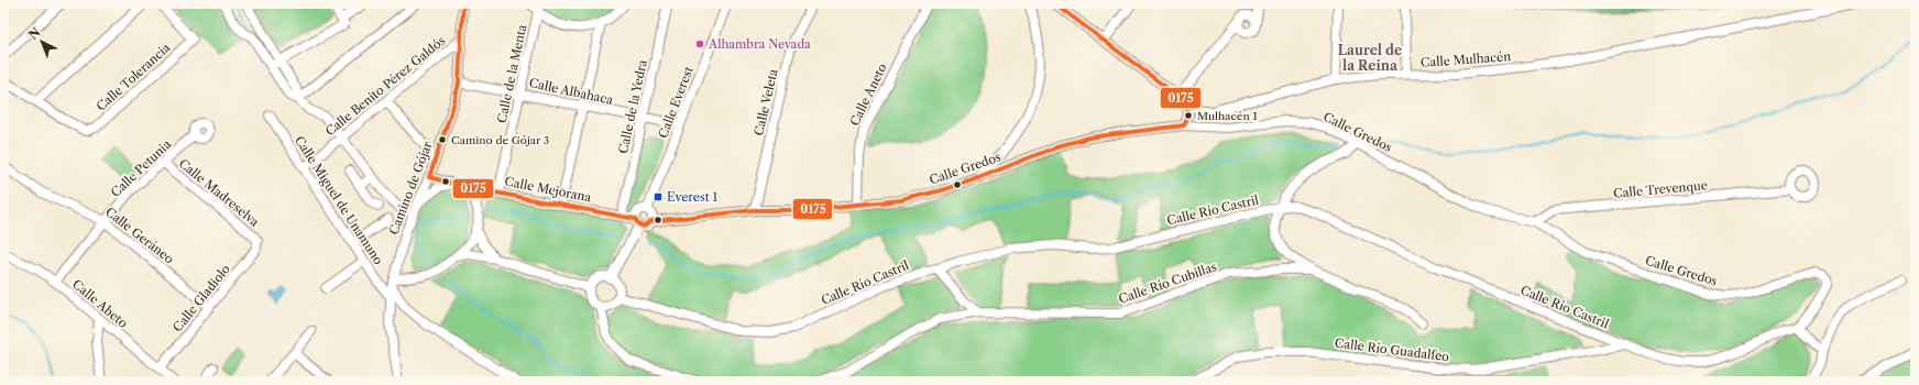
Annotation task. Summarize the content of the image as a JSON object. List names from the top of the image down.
{
  "streets": {
    "street": [
      "Calle Mulhacén",
      "Calle de la Menta",
      "Calle Tolerancia",
      "Calle Benito Pérez Galdós",
      "Calle Albahaca",
      "Calle Aneto",
      "Calle Everest",
      "Calle Veleta",
      "Calle de la Yedra",
      "Calle Gredos",
      "Calle Petunia",
      "Camino de Gójar",
      "Calle Mejorana",
      "Calle Trevenque",
      "Calle Madreselva",
      "Calle Miguel de Unamuno",
      "Calle Río Castril",
      "Calle Geráneo",
      "Calle Río Cubillas",
      "Calle Gladiolo",
      "Calle Abeto",
      "Calle Río Guadalfeo"
    ]
  },
  "crossings": [
    ["Calle de la Menta", "Calle Albahaca"],
    ["Calle de la Menta", "Calle Mejorana"],
    ["Calle Benito Pérez Galdós", "Camino de Gójar"],
    ["Calle Benito Pérez Galdós", "Calle Miguel de Unamuno"],
    ["Calle Albahaca", "Calle Everest"],
    ["Calle Albahaca", "Calle de la Yedra"],
    ["Calle Albahaca", "Camino de Gójar"],
    ["Calle Aneto", "Calle Gredos"],
    ["Calle Everest", "Calle Gredos"],
    ["Calle Everest", "Calle Mejorana"],
    ["Calle Veleta", "Calle Gredos"],
    ["Calle de la Yedra", "Calle Mejorana"],
    ["Calle Gredos", "Calle Mejorana"],
    ["Calle Gredos", "Calle Trevenque"],
    ["Calle Gredos", "Calle Río Castril"],
    ["Calle Petunia", "Calle Madreselva"],
    ["Calle Petunia", "Calle Geráneo"],
    ["Calle Petunia", "Calle Abeto"],
    ["Camino de Gójar", "Calle Mejorana"],
    ["Camino de Gójar", "Calle Miguel de Unamuno"],
    ["Calle Madreselva", "Calle Gladiolo"],
    ["Calle Río Castril", "Calle Río Guadalfeo"],
    ["Calle Geráneo", "Calle Gladiolo"],
    ["Calle Gladiolo", "Calle Abeto"]
  ],
  "districts": ["Laurel de la Reina"],
  "places": {
    "other": ["Alhambra Nevada", "Mulhacén 1", "Camino de Gójar 3"],
    "transit": ["Everest 1"]
  },
  "lines": ["transit line 0175"],
  "north": "top left"
}
